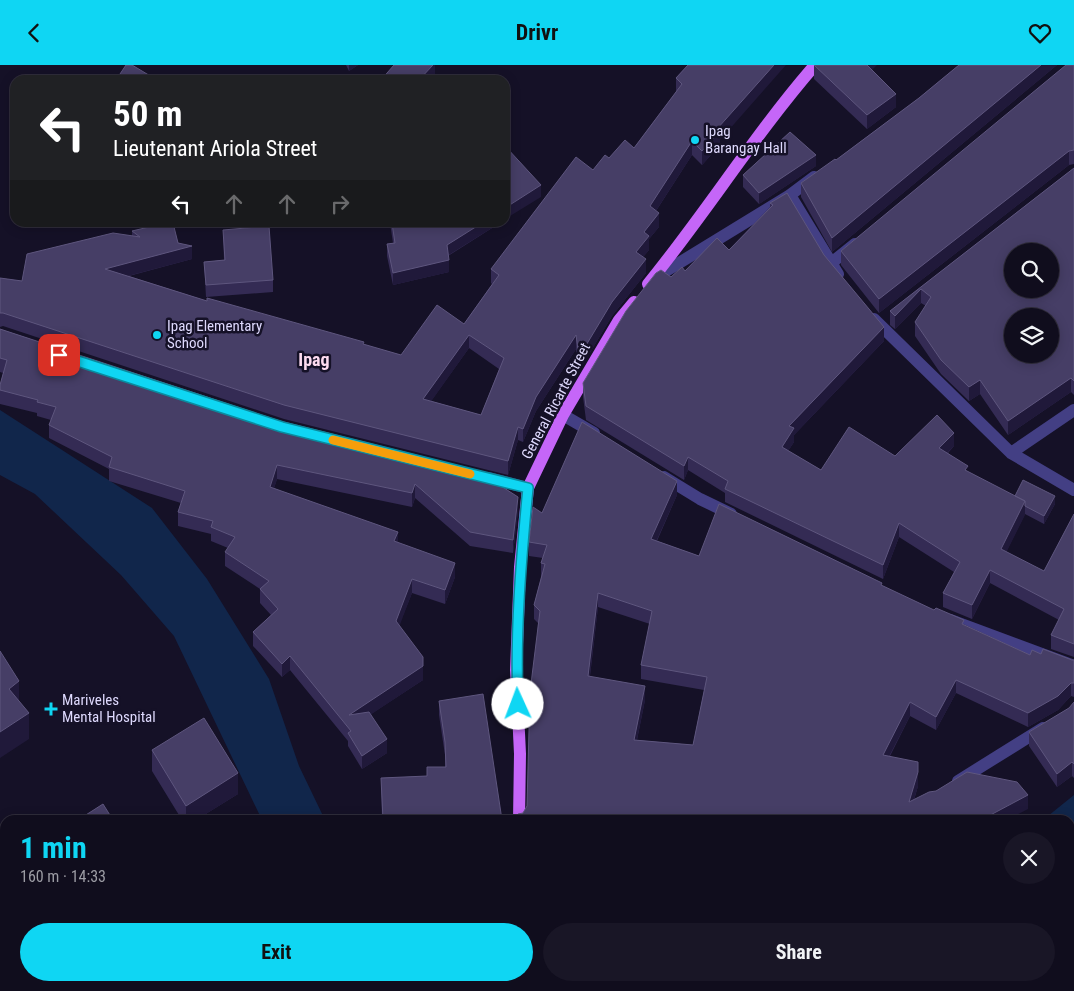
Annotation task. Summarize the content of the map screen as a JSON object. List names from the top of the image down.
{
  "streets": {
    "main road": ["General Ricarte Street"]
  },
  "districts": ["Ipag"],
  "places": {
    "other": ["Ipag Barangay Hall", "Ipag Elementary School"],
    "health": ["Mariveles Mental Hospital"]
  },
  "page": {
    "header": "Drivr",
    "turn": ["50 m", "Lieutenant Ariola Street"],
    "heading": ["1 min", "160 m · 14:33"],
    "buttons": ["Exit", "Share"]
  }
}
